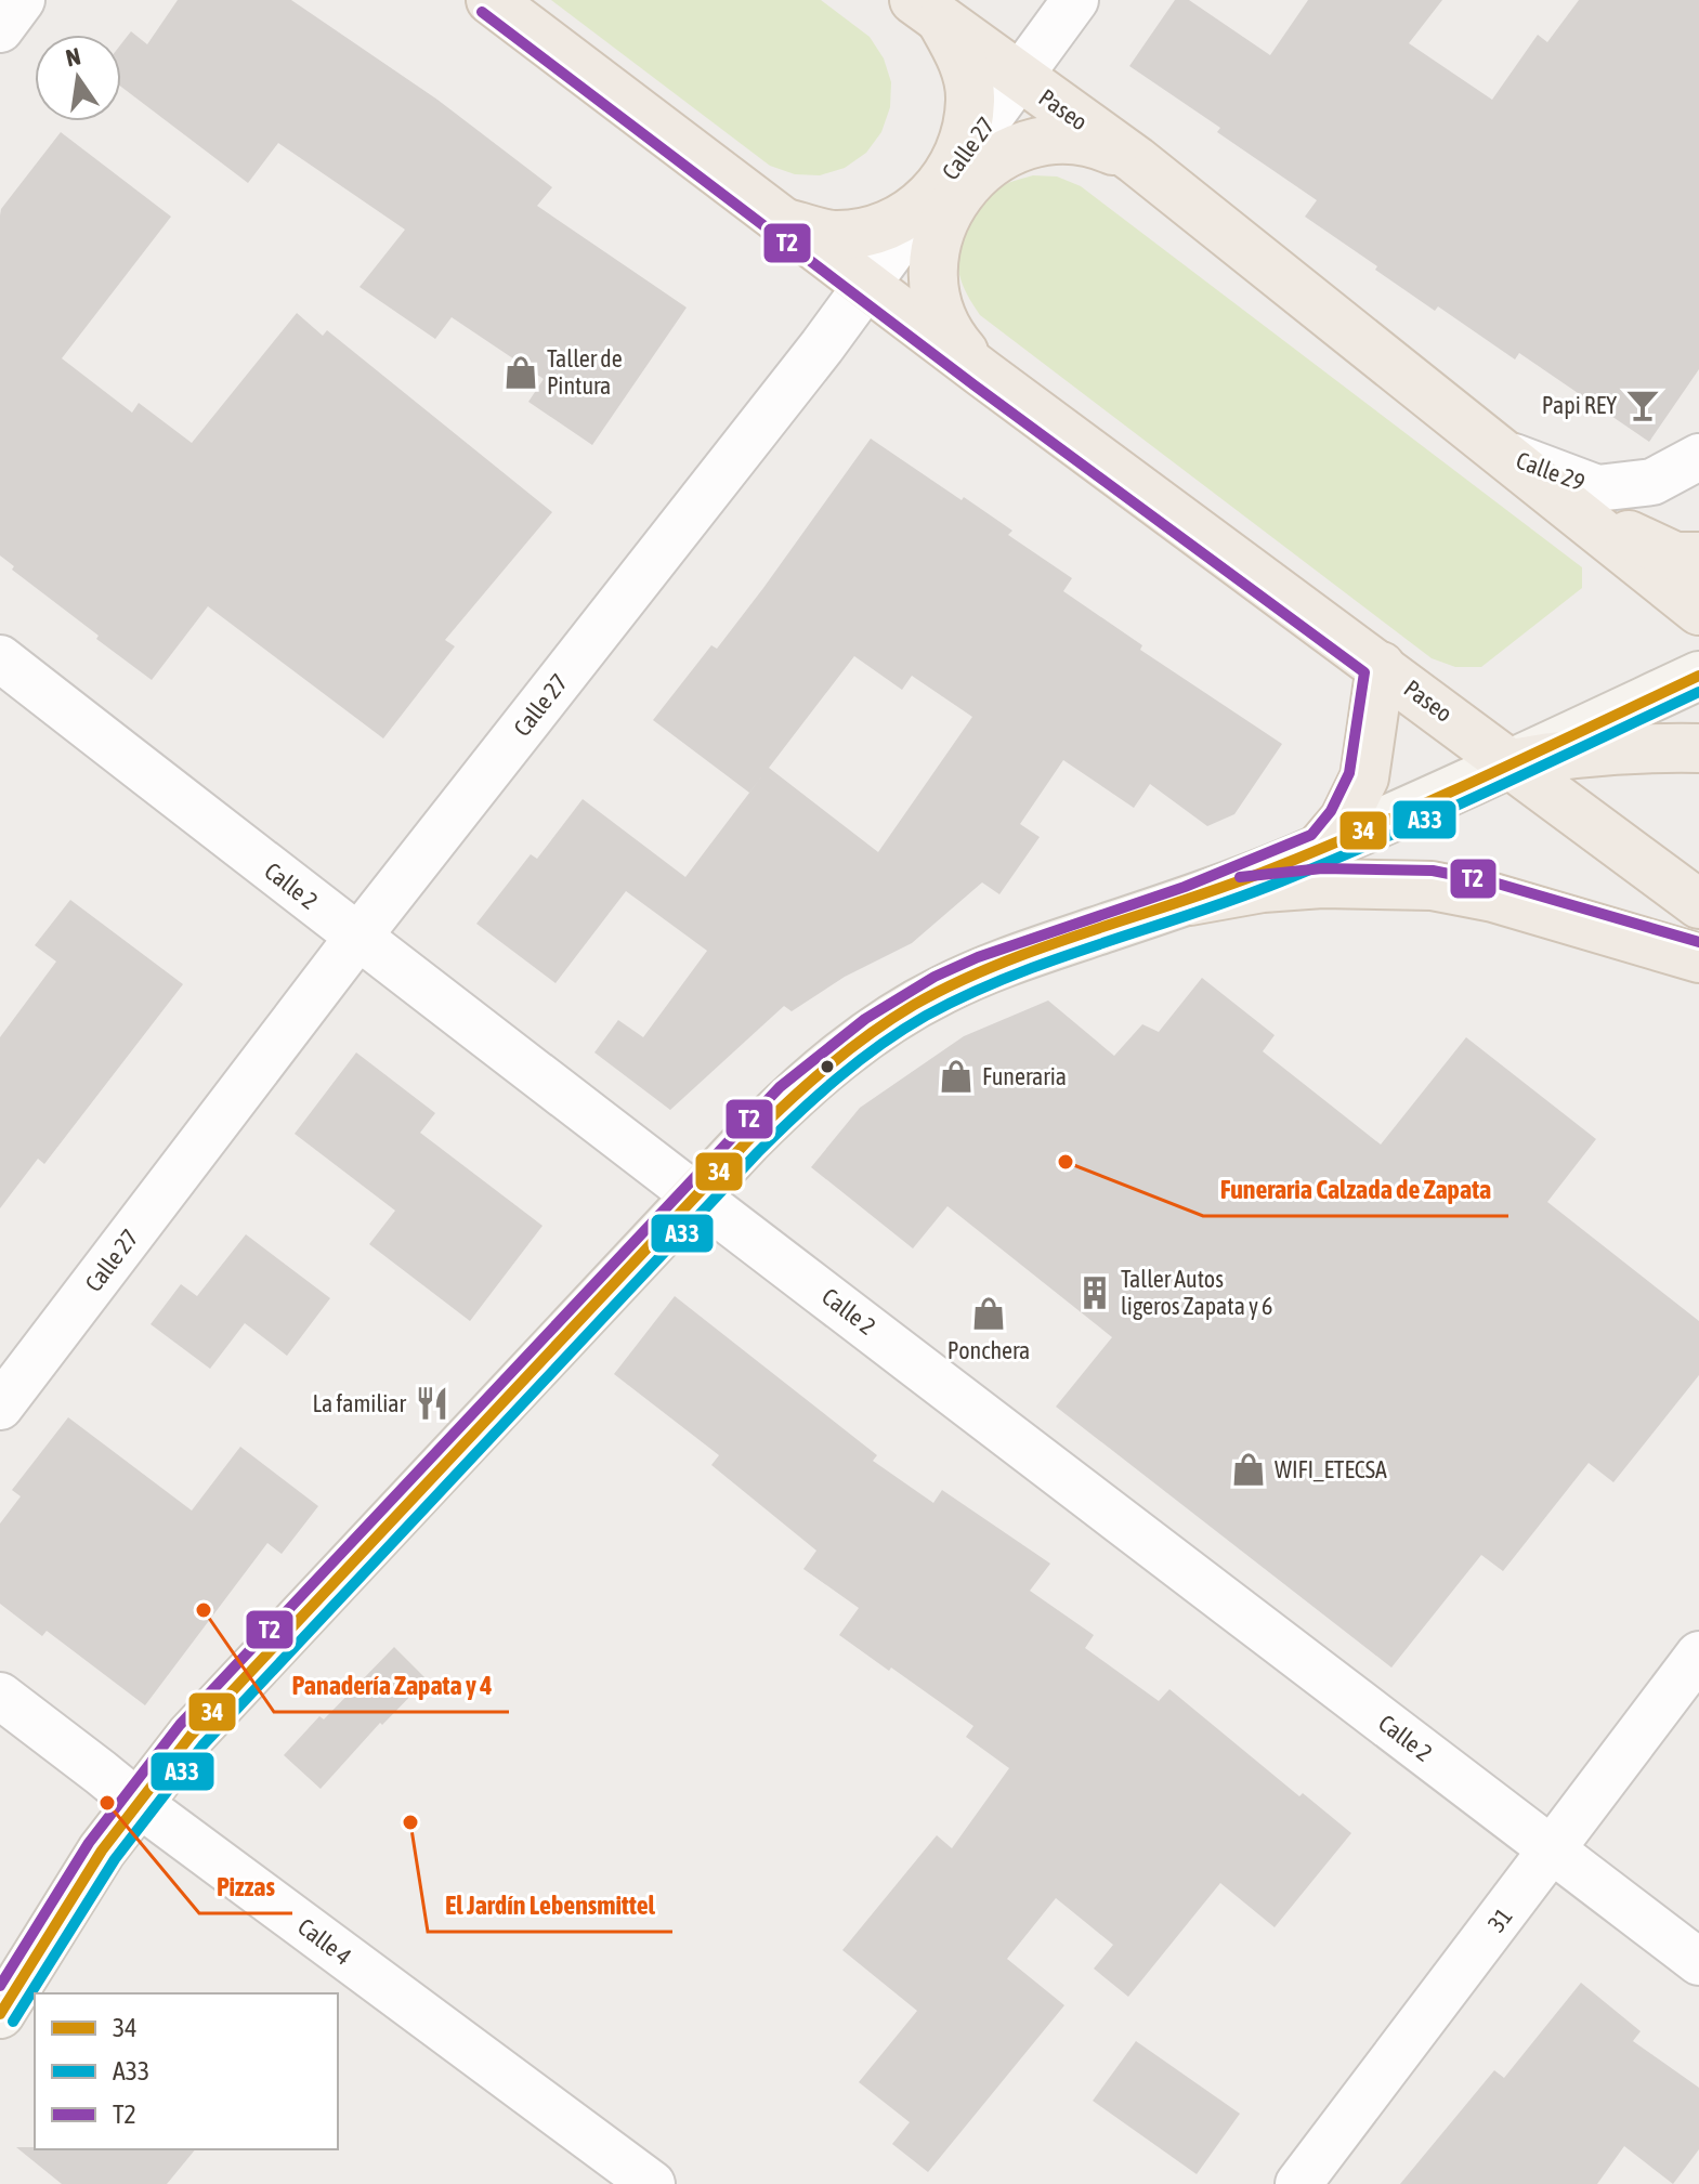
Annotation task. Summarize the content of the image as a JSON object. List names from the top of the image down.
{
  "streets": {
    "main road": ["Paseo"],
    "street": [
      "Calle 27",
      "Calle 29",
      "Calle 2",
      "31",
      "Calle 4"
    ]
  },
  "crossings": [
    ["Paseo", "Calle 27"],
    ["Paseo", "Calle 29"],
    ["Calle 27", "Calle 2"],
    ["Calle 2", "31"]
  ],
  "places": {
    "shop": [
      "Taller de Pintura",
      "Funeraria",
      "Ponchera",
      "WIFI_ETECSA"
    ],
    "bar": ["Papi REY"],
    "other": [
      "Funeraria Calzada de Zapata",
      "Panadería Zapata y 4",
      "Pizzas",
      "El Jardín Lebensmittel"
    ],
    "building": ["Taller Autos ligeros Zapata y 6"],
    "restaurant": ["La familiar"]
  },
  "lines": ["transit line T2", "transit line 34", "transit line A33"],
  "legend": ["34", "A33", "T2"],
  "north": "top"
}
